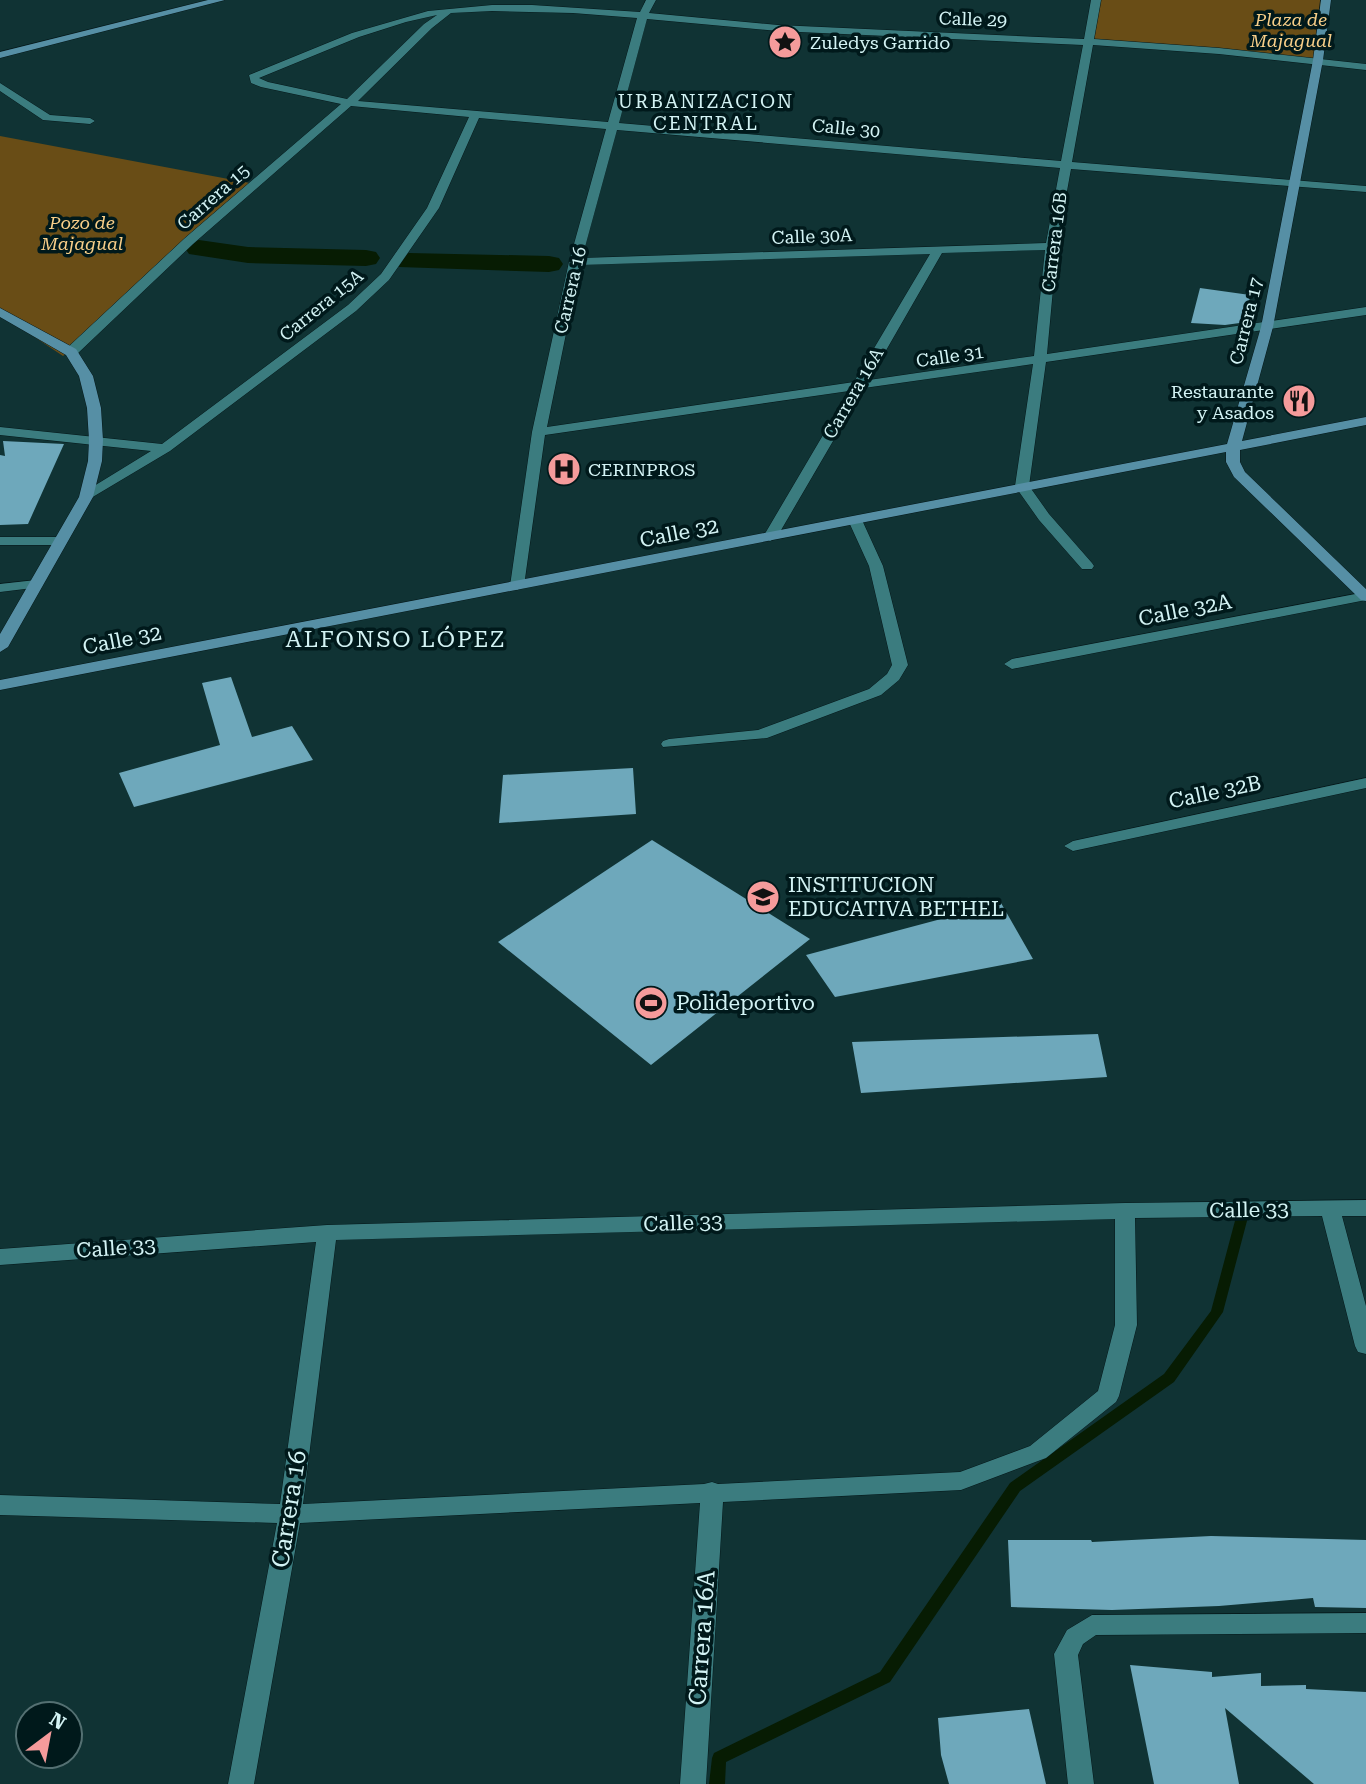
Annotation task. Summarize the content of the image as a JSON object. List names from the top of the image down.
{
  "streets": {
    "main road": ["Carrera 15A", "Carrera 17", "Calle 32"],
    "street": [
      "Calle 29",
      "Calle 30",
      "Carrera 15",
      "Calle 30A",
      "Carrera 16B",
      "Carrera 16",
      "Calle 31",
      "Carrera 16A",
      "Calle 32A",
      "Calle 32B",
      "Calle 33"
    ]
  },
  "crossings": [
    ["Calle 29", "Calle 30"],
    ["Calle 29", "Carrera 15"],
    ["Calle 29", "Carrera 16B"],
    ["Calle 29", "Carrera 16"],
    ["Calle 29", "Carrera 17"],
    ["Calle 30", "Carrera 15"],
    ["Calle 30", "Carrera 16B"],
    ["Calle 30", "Carrera 16"],
    ["Calle 30", "Carrera 15A"],
    ["Calle 30", "Carrera 17"],
    ["Calle 30A", "Carrera 16B"],
    ["Calle 30A", "Carrera 16"],
    ["Calle 30A", "Carrera 16A"],
    ["Carrera 16B", "Calle 31"],
    ["Carrera 16B", "Calle 32"],
    ["Carrera 16", "Calle 31"],
    ["Carrera 16", "Calle 32"],
    ["Carrera 16", "Calle 33"],
    ["Carrera 17", "Calle 31"],
    ["Carrera 17", "Calle 32"],
    ["Calle 31", "Carrera 16A"],
    ["Carrera 16A", "Calle 32"]
  ],
  "districts": ["URBANIZACION CENTRAL", "ALFONSO LÓPEZ"],
  "parks": ["Plaza de Majagual", "Pozo de Majagual"],
  "places": {
    "place": ["Zuledys Garrido"],
    "restaurant": ["Restaurante y Asados"],
    "hospital": ["CERINPROS"],
    "school or university": ["INSTITUCION EDUCATIVA BETHEL"],
    "sports": ["Polideportivo"]
  },
  "north": "top right"
}
